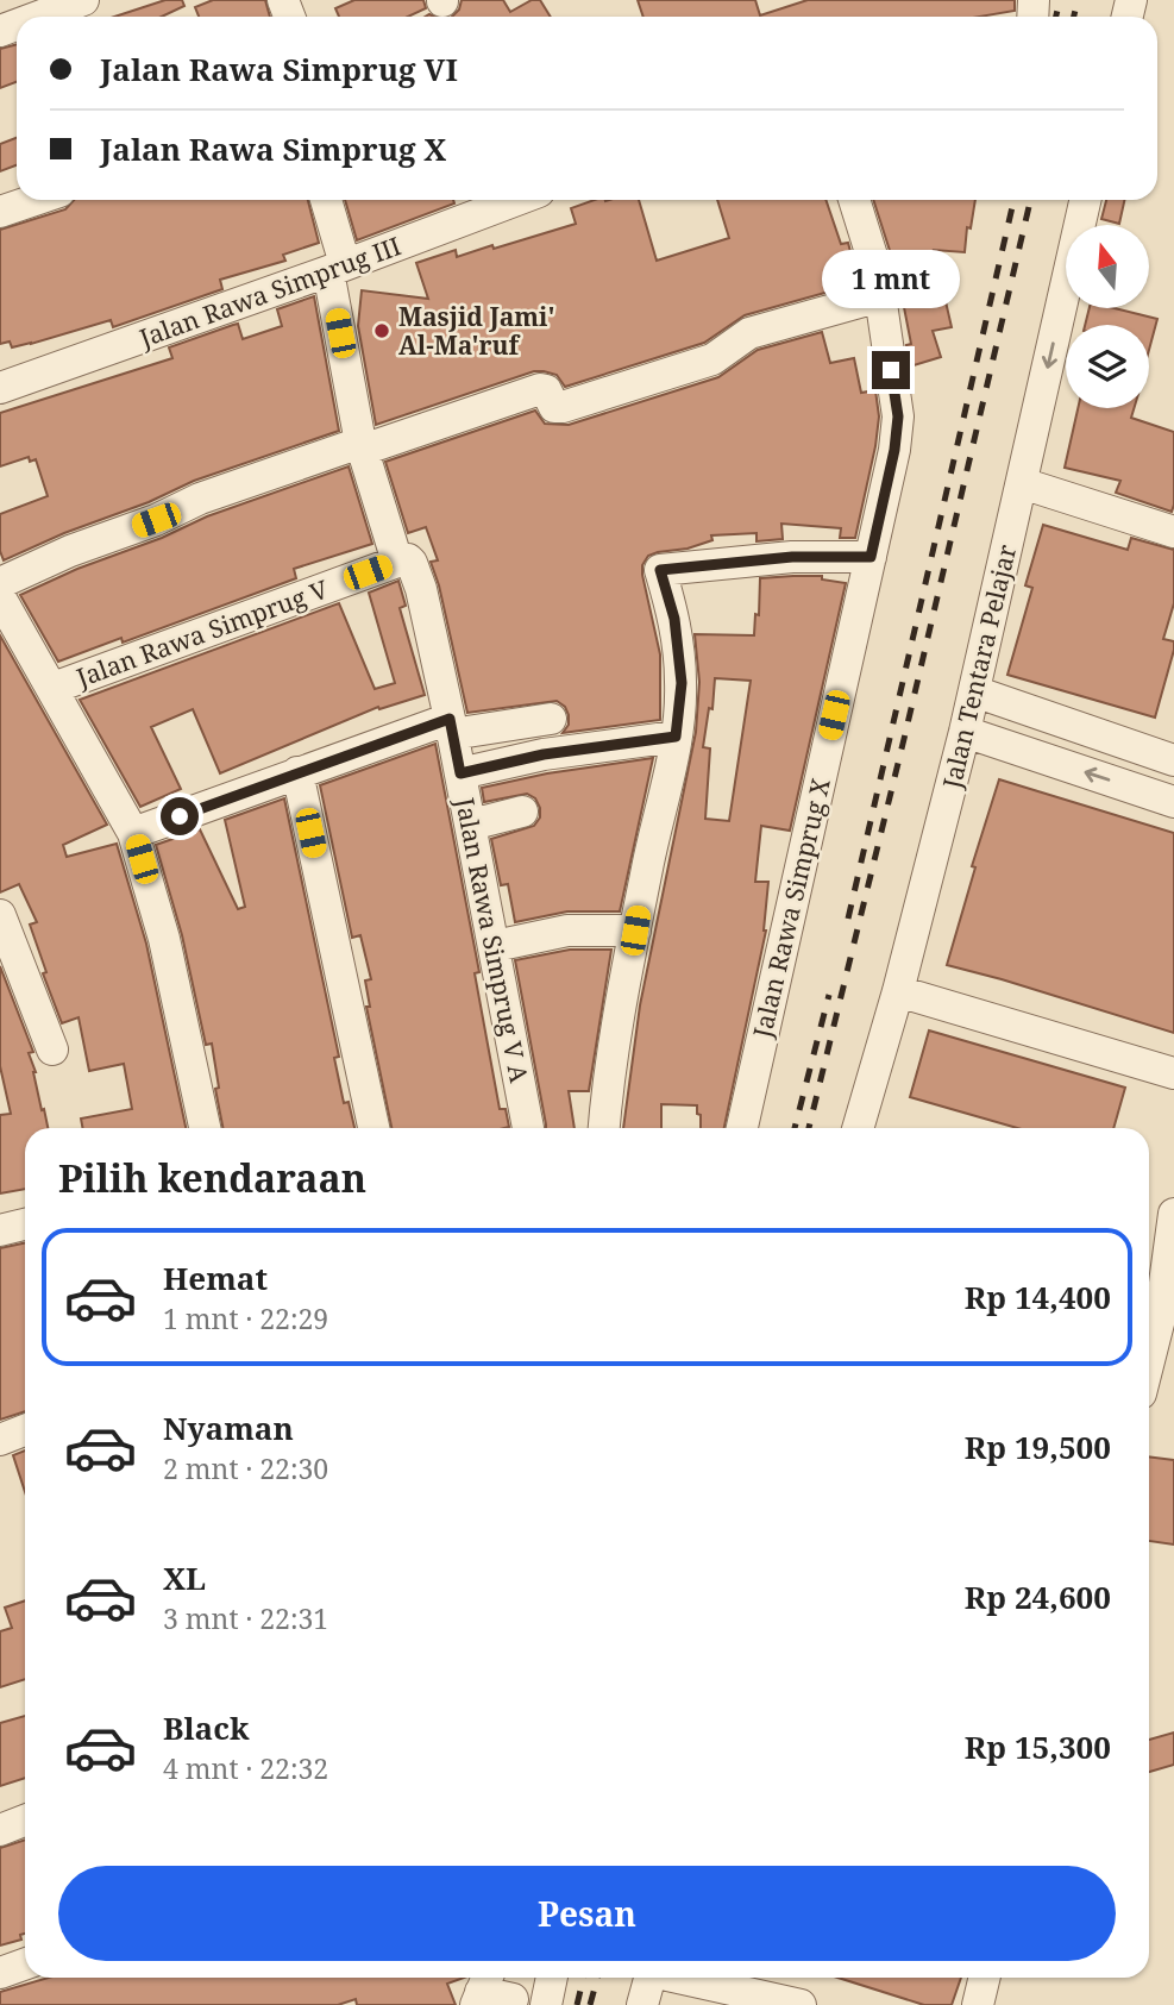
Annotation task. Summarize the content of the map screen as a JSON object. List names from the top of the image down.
{
  "streets": {
    "street": [
      "Jalan Rawa Simprug III",
      "Jalan Rawa Simprug V",
      "Jalan Tentara Pelajar",
      "Jalan Rawa Simprug X",
      "Jalan Rawa Simprug V A"
    ]
  },
  "crossings": [
    ["Jalan Rawa Simprug V", "Jalan Rawa Simprug V A"]
  ],
  "places": ["Masjid Jami' Al-Ma'ruf"],
  "north": "top",
  "page": {
    "banner": ["Jalan Rawa Simprug VI", "Jalan Rawa Simprug X"],
    "bubble": "1 mnt",
    "heading": "Pilih kendaraan",
    "list": [
      {
        "name": "Hemat",
        "note": "1 mnt · 22:29",
        "value": "Rp 14,400"
      },
      {
        "name": "Nyaman",
        "note": "2 mnt · 22:30",
        "value": "Rp 19,500"
      },
      {
        "name": "XL",
        "note": "3 mnt · 22:31",
        "value": "Rp 24,600"
      },
      {
        "name": "Black",
        "note": "4 mnt · 22:32",
        "value": "Rp 15,300"
      }
    ],
    "buttons": "Pesan"
  }
}
